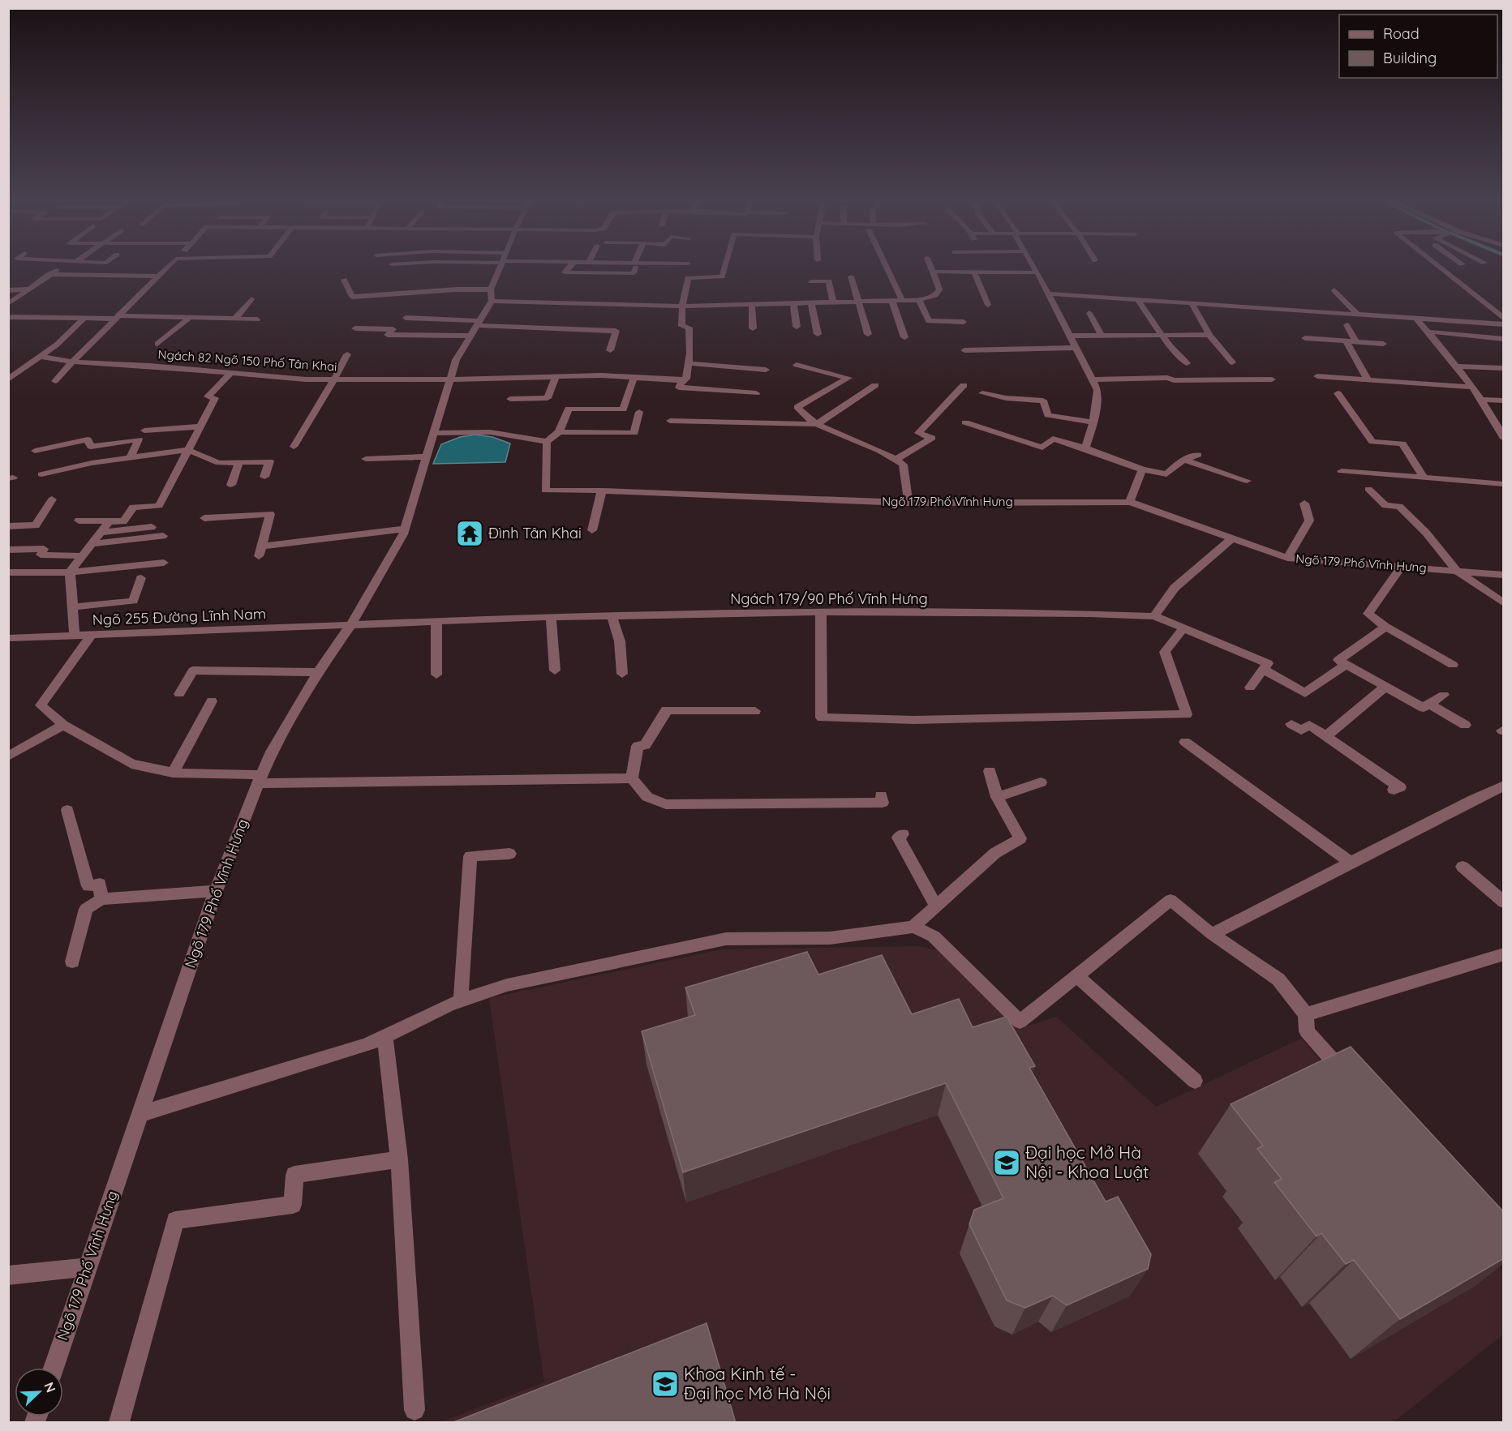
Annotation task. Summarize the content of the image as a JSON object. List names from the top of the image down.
{
  "streets": {
    "street": [
      "Ngách 82 Ngõ 150 Phố Tân Khai",
      "Ngõ 179 Phố Vĩnh Hưng",
      "Ngách 179/90 Phố Vĩnh Hưng",
      "Ngõ 255 Đường Lĩnh Nam"
    ]
  },
  "crossings": [
    ["Ngách 82 Ngõ 150 Phố Tân Khai", "Ngõ 179 Phố Vĩnh Hưng"],
    ["Ngõ 179 Phố Vĩnh Hưng", "Ngách 179/90 Phố Vĩnh Hưng"],
    ["Ngõ 179 Phố Vĩnh Hưng", "Ngõ 255 Đường Lĩnh Nam"],
    ["Ngách 179/90 Phố Vĩnh Hưng", "Ngõ 255 Đường Lĩnh Nam"]
  ],
  "places": {
    "temple": ["Đình Tân Khai"],
    "school or university": ["Đại học Mở Hà Nội - Khoa Luật", "Khoa Kinh tế - Đại học Mở Hà Nội"]
  },
  "legend": ["Road", "Building"],
  "north": "top right"
}
